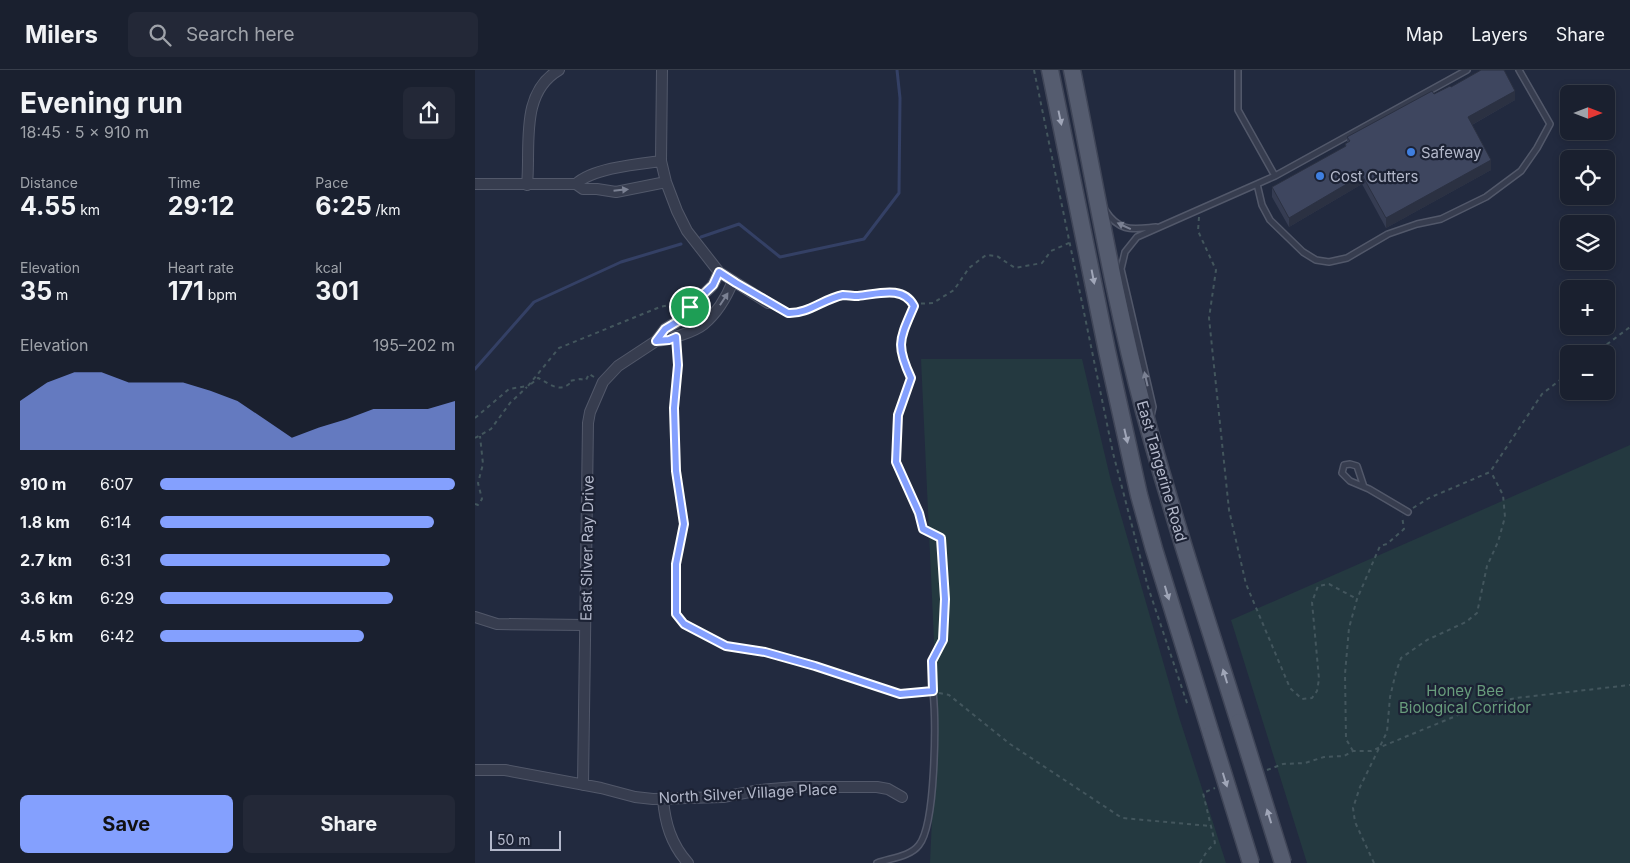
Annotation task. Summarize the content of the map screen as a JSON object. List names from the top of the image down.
{
  "streets": {
    "main road": ["East Tangerine Road"],
    "street": ["East Silver Ray Drive", "North Silver Village Place"]
  },
  "crossings": [
    ["East Silver Ray Drive", "North Silver Village Place"]
  ],
  "parks": ["Honey Bee Biological Corridor"],
  "places": ["Safeway", "Cost Cutters"],
  "scale_bar": "50 m",
  "north": "right",
  "page": {
    "header": "Milers",
    "search": "Search here",
    "nav": ["Map", "Layers", "Share"],
    "heading": ["Evening run", "18:45 · 5 × 910 m"],
    "map_buttons": ["+", "−"],
    "stats": [
      ["Distance", "4.55 km"],
      ["Time", "29:12"],
      ["Pace", "6:25 /km"],
      ["Elevation", "35 m"],
      ["Heart rate", "171 bpm"],
      ["kcal", "301"]
    ],
    "chart": ["Elevation", "195–202 m"],
    "list": [
      {
        "name": "910 m",
        "note": "6:07"
      },
      {
        "name": "1.8 km",
        "note": "6:14"
      },
      {
        "name": "2.7 km",
        "note": "6:31"
      },
      {
        "name": "3.6 km",
        "note": "6:29"
      },
      {
        "name": "4.5 km",
        "note": "6:42"
      }
    ],
    "buttons": ["Save", "Share"],
    "scale": "50 m"
  }
}
